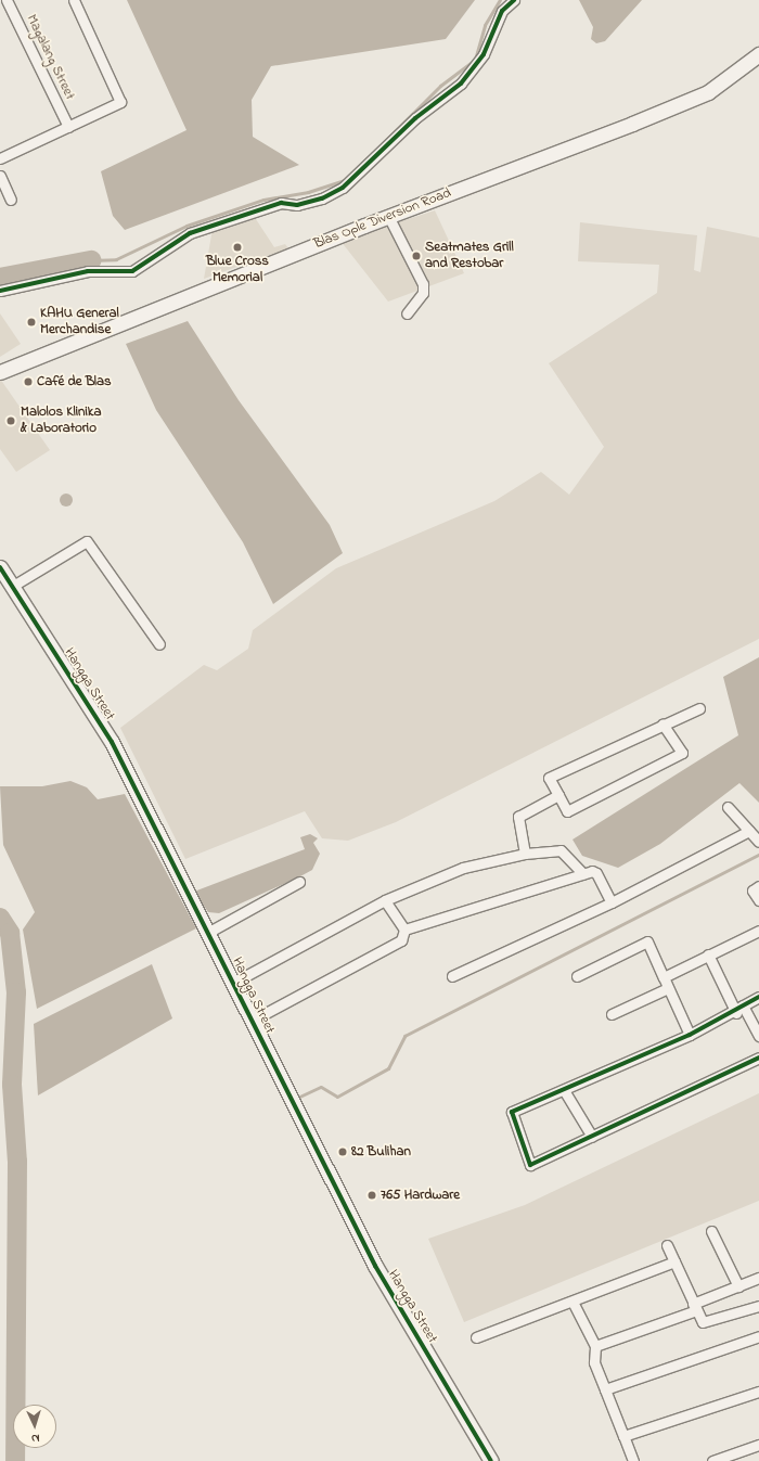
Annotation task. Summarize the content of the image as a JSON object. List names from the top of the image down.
{
  "streets": {
    "street": ["Magalang Street", "Blas Ople Diversion Road", "Hangga Street"]
  },
  "places": [
    "Blue Cross Memorial",
    "Seatmates Grill and Restobar",
    "KAHU General Merchandise",
    "Café de Blas",
    "Malolos Klinika & Laboratorio",
    "82 Bulihan",
    "765 Hardware"
  ],
  "north": "bottom"
}
